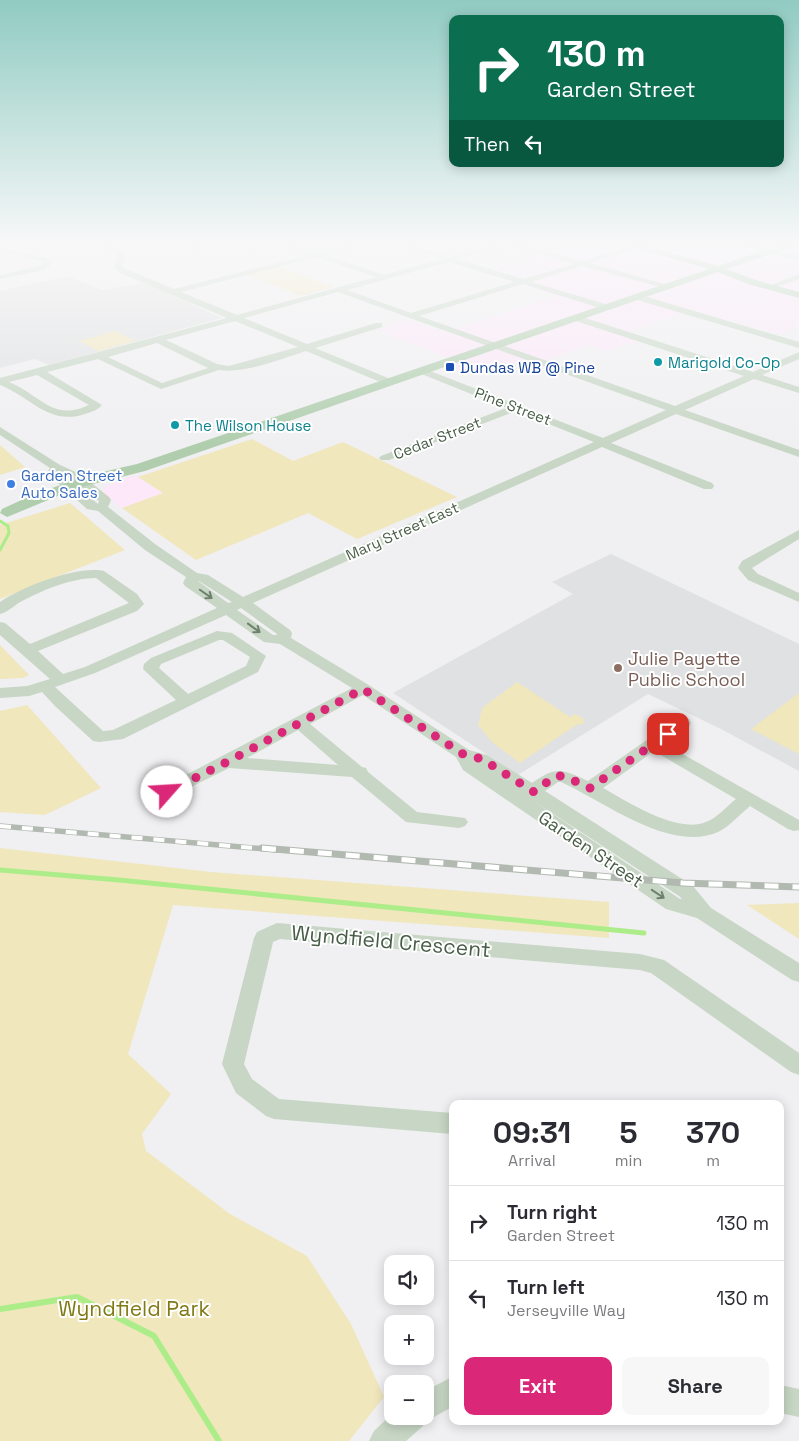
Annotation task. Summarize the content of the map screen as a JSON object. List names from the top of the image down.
{
  "streets": {
    "street": [
      "Pine Street",
      "Cedar Street",
      "Mary Street East",
      "Garden Street",
      "Wyndfield Crescent"
    ]
  },
  "crossings": [
    ["Pine Street", "Cedar Street"],
    ["Pine Street", "Mary Street East"],
    ["Mary Street East", "Garden Street"]
  ],
  "parks": ["Wyndfield Park"],
  "places": {
    "other": [
      "Marigold Co-Op",
      "The Wilson House",
      "Garden Street Auto Sales",
      "Julie Payette Public School"
    ],
    "transit": ["Dundas WB @ Pine"]
  },
  "page": {
    "turn": ["130 m", "Garden Street"],
    "then": "Then",
    "eta": [
      "09:31",
      "Arrival",
      "5",
      "min",
      "370",
      "m"
    ],
    "list": [
      {
        "name": "Turn right",
        "note": "Garden Street",
        "value": "130 m"
      },
      {
        "name": "Turn left",
        "note": "Jerseyville Way",
        "value": "130 m"
      }
    ],
    "map_buttons": ["+", "−"],
    "buttons": ["Exit", "Share"]
  }
}
